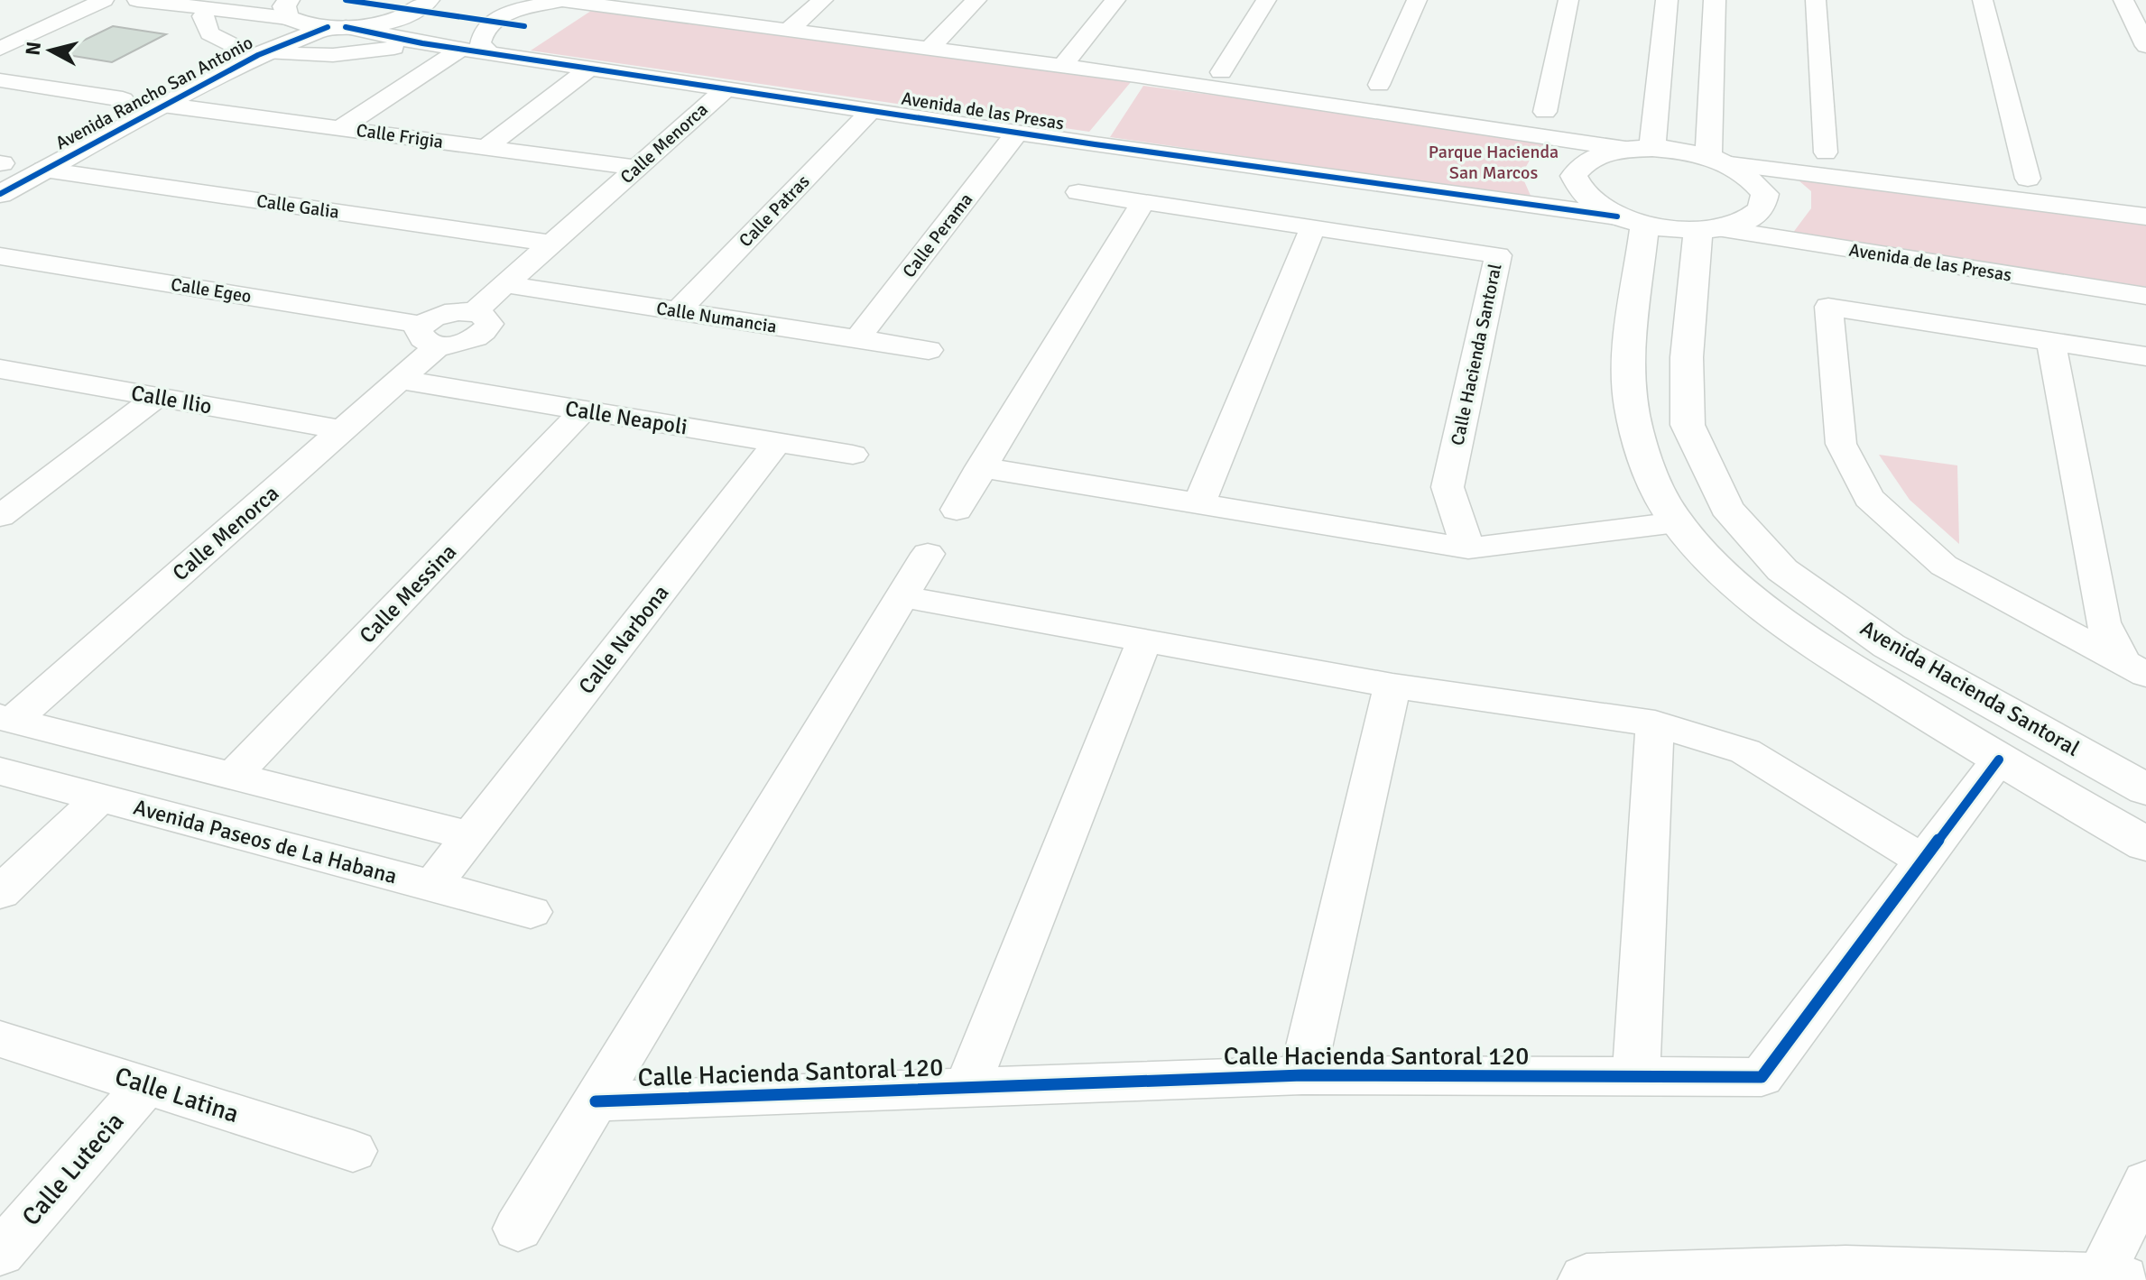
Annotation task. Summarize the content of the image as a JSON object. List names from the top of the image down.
{
  "streets": {
    "street": [
      "Avenida Rancho San Antonio",
      "Avenida de las Presas",
      "Calle Frigia",
      "Calle Menorca",
      "Calle Galia",
      "Calle Patras",
      "Calle Perama",
      "Calle Egeo",
      "Calle Numancia",
      "Calle Hacienda Santoral",
      "Calle Ilio",
      "Calle Neapoli",
      "Calle Messina",
      "Calle Narbona",
      "Avenida Hacienda Santoral",
      "Avenida Paseos de La Habana",
      "Calle Hacienda Santoral 120",
      "Calle Latina",
      "Calle Lutecia"
    ]
  },
  "crossings": [
    ["Avenida Rancho San Antonio", "Avenida de las Presas"],
    ["Avenida Rancho San Antonio", "Calle Frigia"],
    ["Avenida Rancho San Antonio", "Calle Galia"],
    ["Avenida de las Presas", "Calle Menorca"],
    ["Avenida de las Presas", "Calle Patras"],
    ["Avenida de las Presas", "Calle Perama"],
    ["Avenida de las Presas", "Avenida Hacienda Santoral"],
    ["Calle Frigia", "Calle Menorca"],
    ["Calle Menorca", "Calle Galia"],
    ["Calle Menorca", "Calle Egeo"],
    ["Calle Menorca", "Calle Numancia"],
    ["Calle Menorca", "Calle Ilio"],
    ["Calle Menorca", "Calle Neapoli"],
    ["Calle Patras", "Calle Numancia"],
    ["Calle Perama", "Calle Numancia"],
    ["Calle Neapoli", "Calle Messina"],
    ["Calle Neapoli", "Calle Narbona"],
    ["Calle Narbona", "Avenida Paseos de La Habana"],
    ["Avenida Hacienda Santoral", "Calle Hacienda Santoral 120"],
    ["Calle Latina", "Calle Lutecia"]
  ],
  "parks": ["Parque Hacienda San Marcos"],
  "north": "left"
}
